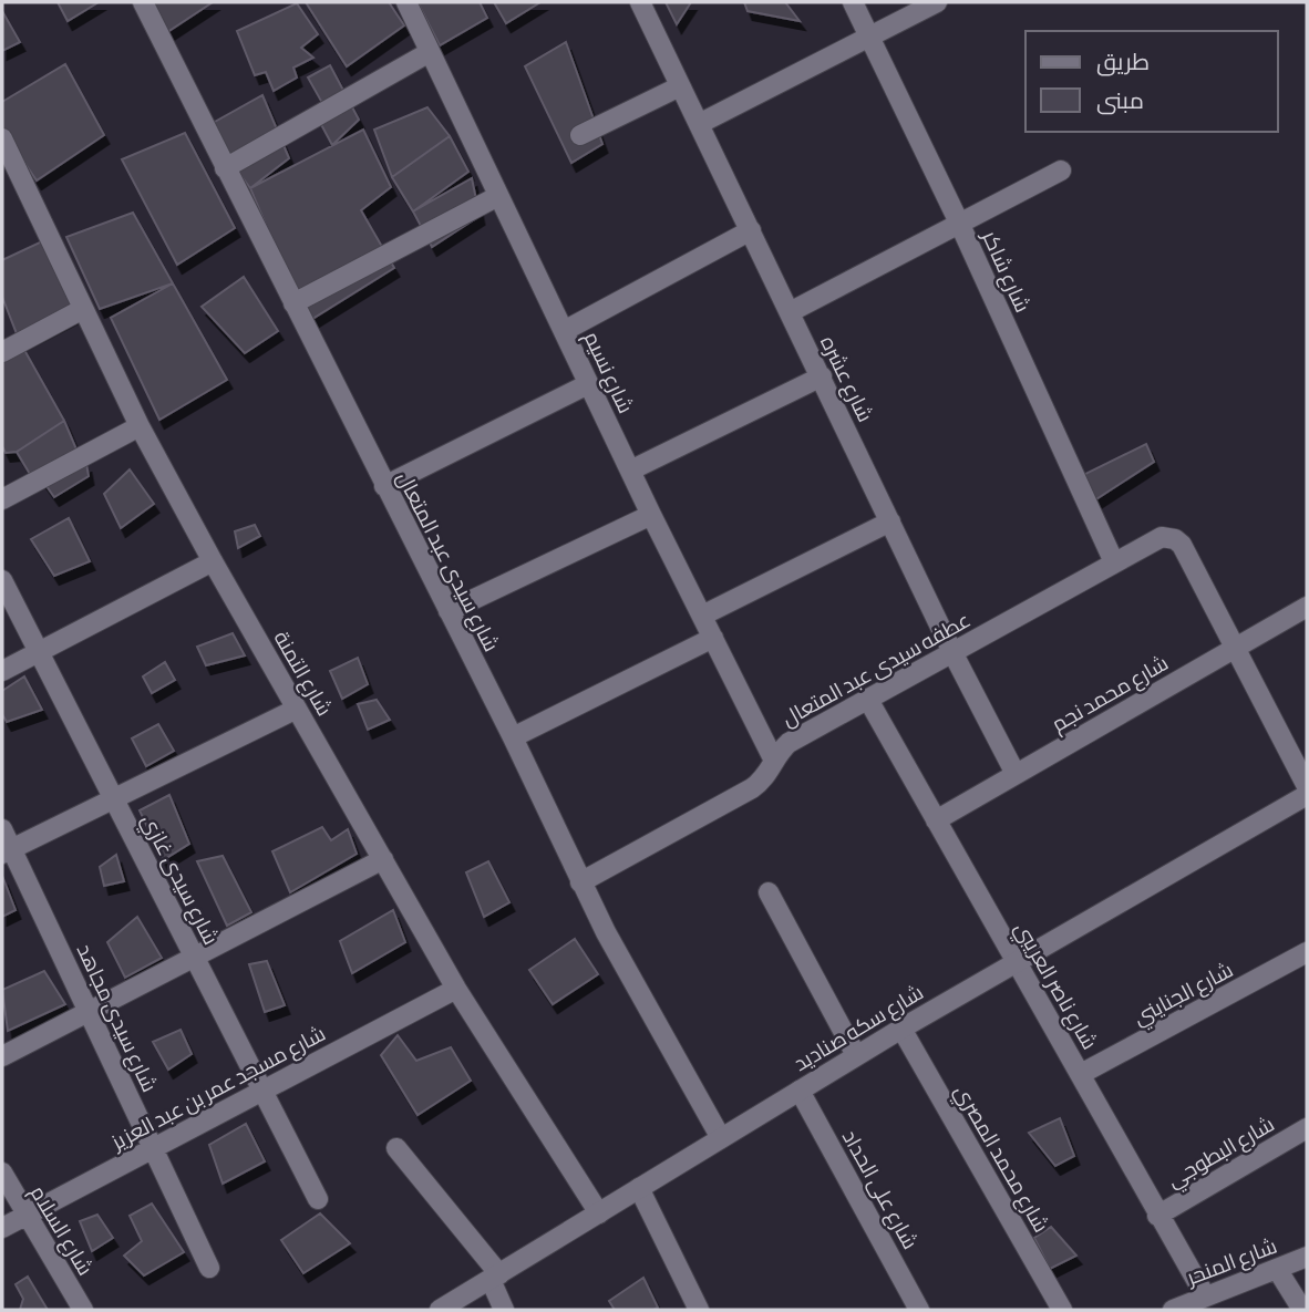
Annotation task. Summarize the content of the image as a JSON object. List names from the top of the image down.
{
  "streets": {
    "street": [
      "شارع شاكر",
      "شارع نسيم",
      "شارع عشره",
      "شارع سيدى عبد المتعال",
      "عطفه سيدى عبد المتعال",
      "شارع التمنة",
      "شارع محمد نجم",
      "شارع سيدى غازي",
      "شارع ناصر العريبي",
      "شارع الجنايني",
      "شارع سيدى مجاهد",
      "شارع سكه صناديد",
      "شارع مسجد عمر بن عبد العزيز",
      "شارع البطوجي",
      "شارع محمد المصري",
      "شارع على الحداد",
      "شارع السلام",
      "شارع المنحر"
    ]
  },
  "crossings": [
    ["شارع شاكر", "عطفه سيدى عبد المتعال"],
    ["شارع نسيم", "عطفه سيدى عبد المتعال"],
    ["شارع عشره", "عطفه سيدى عبد المتعال"],
    ["شارع عشره", "شارع محمد نجم"],
    ["شارع سيدى عبد المتعال", "عطفه سيدى عبد المتعال"],
    ["شارع سيدى عبد المتعال", "شارع سكه صناديد"],
    ["عطفه سيدى عبد المتعال", "شارع محمد نجم"],
    ["عطفه سيدى عبد المتعال", "شارع ناصر العريبي"],
    ["شارع التمنة", "شارع سكه صناديد"],
    ["شارع التمنة", "شارع مسجد عمر بن عبد العزيز"],
    ["شارع محمد نجم", "شارع ناصر العريبي"],
    ["شارع سيدى غازي", "شارع مسجد عمر بن عبد العزيز"],
    ["شارع ناصر العريبي", "شارع الجنايني"],
    ["شارع ناصر العريبي", "شارع سكه صناديد"],
    ["شارع ناصر العريبي", "شارع البطوجي"],
    ["شارع ناصر العريبي", "شارع المنحر"],
    ["شارع سيدى مجاهد", "شارع مسجد عمر بن عبد العزيز"],
    ["شارع سكه صناديد", "شارع محمد المصري"],
    ["شارع سكه صناديد", "شارع على الحداد"],
    ["شارع مسجد عمر بن عبد العزيز", "شارع السلام"]
  ],
  "legend": ["طريق", "مبنى"]
}
